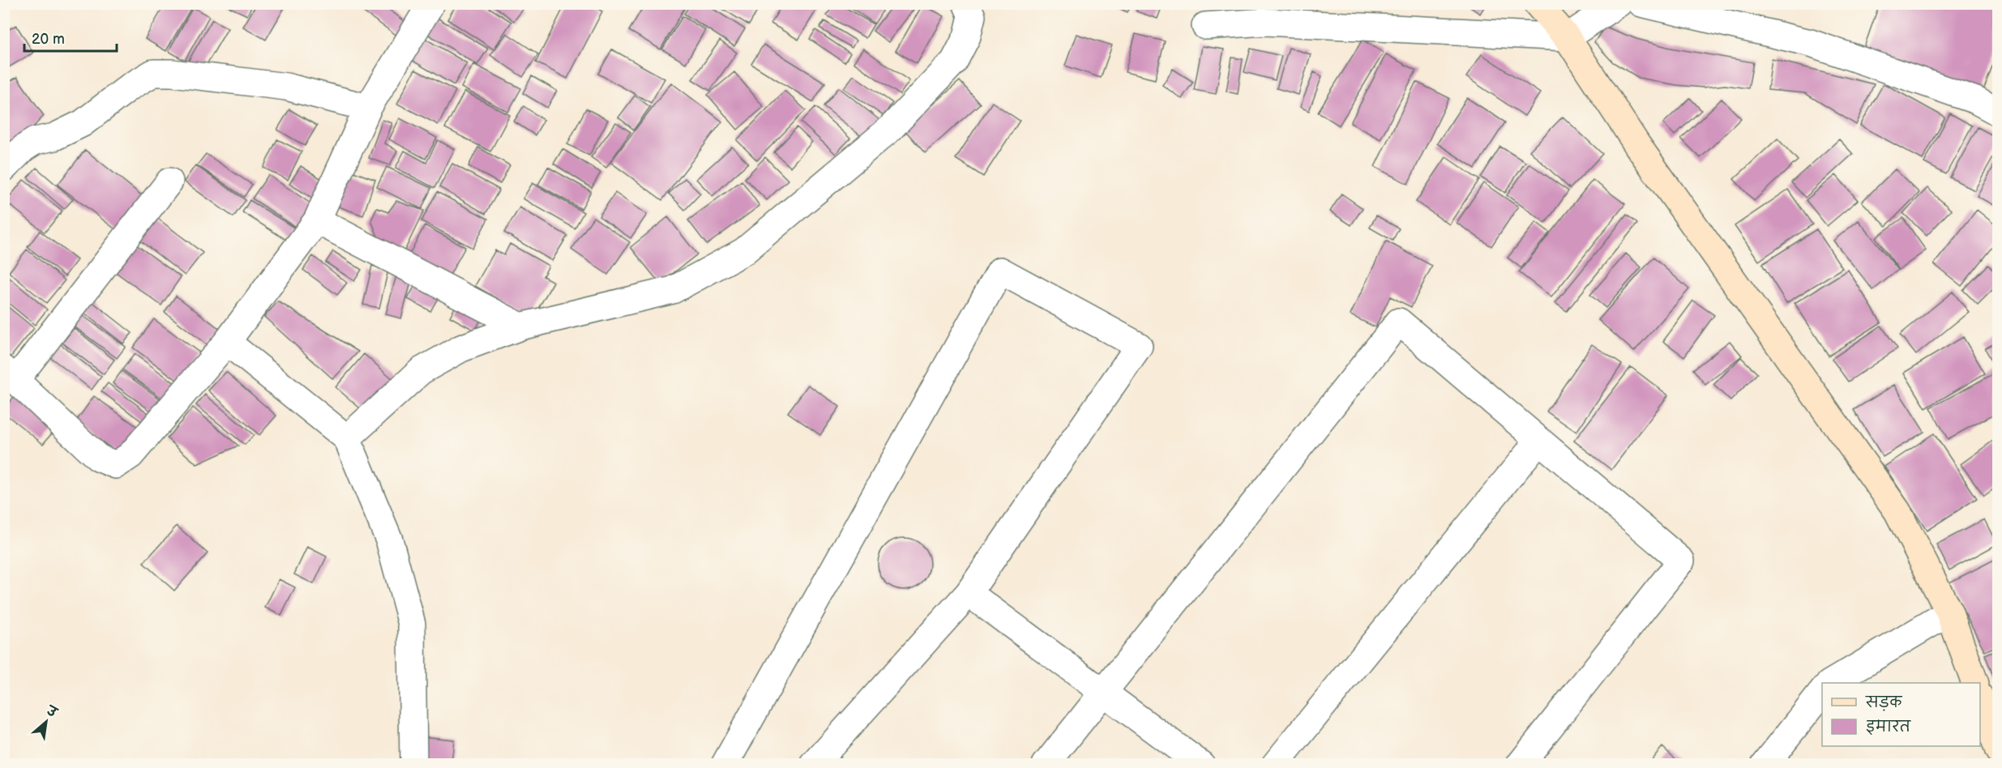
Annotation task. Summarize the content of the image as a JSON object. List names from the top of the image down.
{
  "legend": ["सड़क", "इमारत"],
  "scale_bar": "20 m",
  "north": "top right"
}
